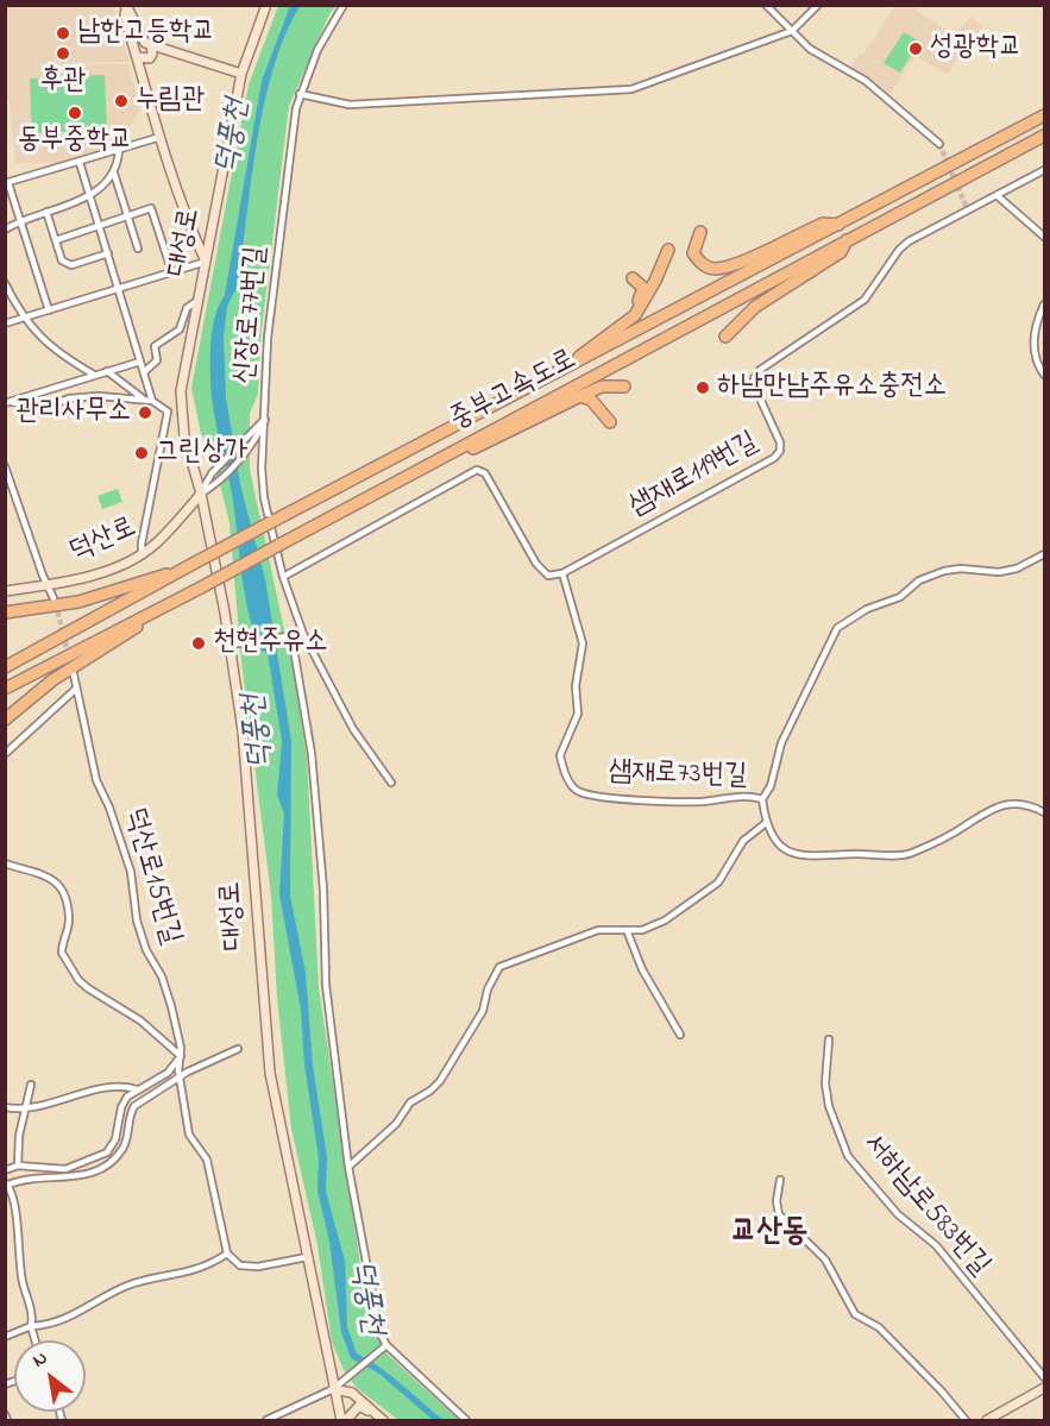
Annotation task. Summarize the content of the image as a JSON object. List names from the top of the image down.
{
  "streets": {
    "highway": ["중부고속도로"],
    "street": [
      "대성로",
      "신장로77번길",
      "샘재로119번길",
      "덕산로",
      "샘재로73번길",
      "덕산로15번길",
      "서하남로583번길"
    ]
  },
  "crossings": [
    ["대성로", "덕산로"],
    ["샘재로119번길", "샘재로73번길"]
  ],
  "districts": ["교산동"],
  "water": ["덕풍천"],
  "places": [
    "남한고등학교",
    "성광학교",
    "후관",
    "누림관",
    "동부중학교",
    "하남만남주유소충전소",
    "관리사무소",
    "그린상가",
    "천현주유소"
  ],
  "north": "top left"
}
